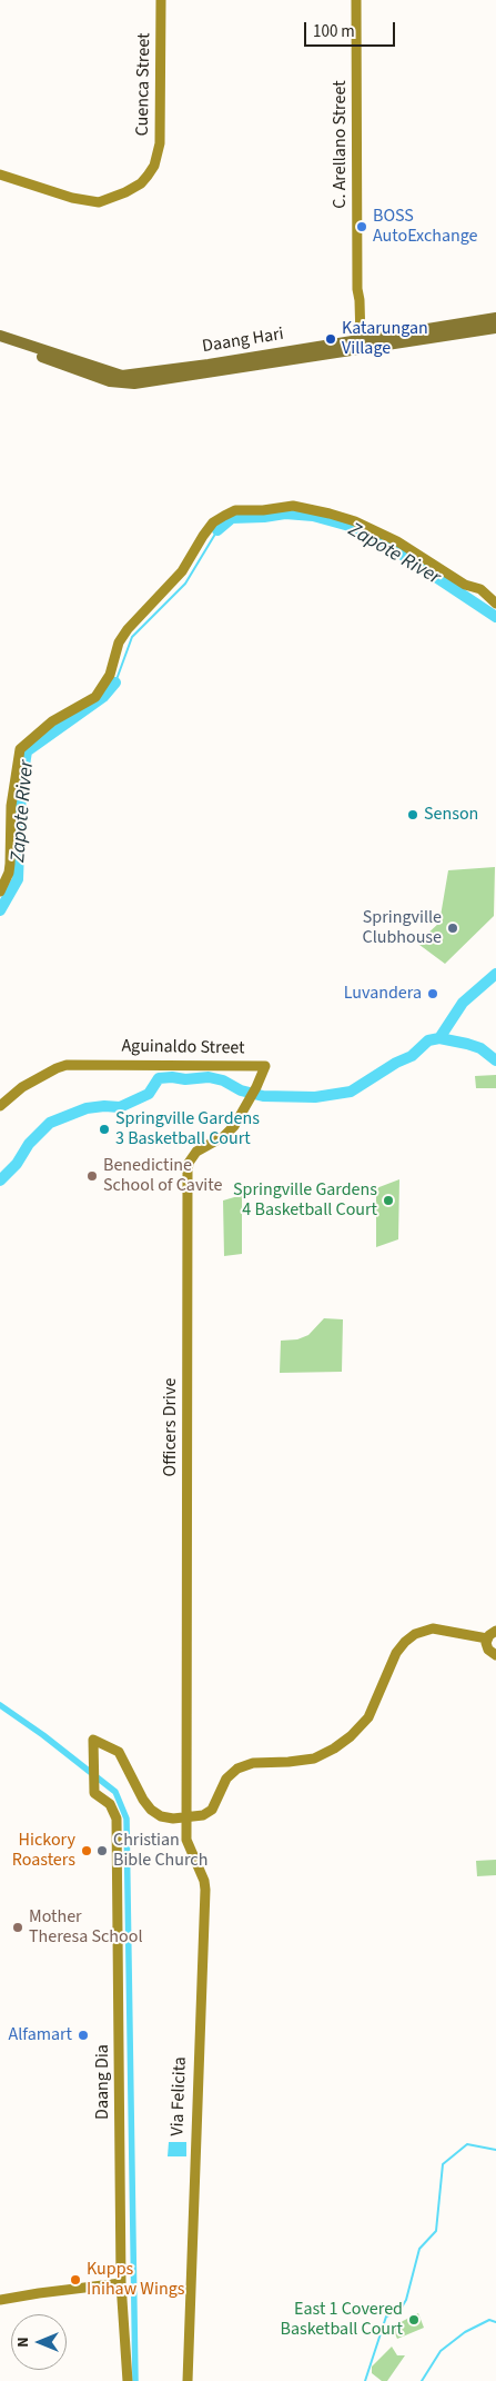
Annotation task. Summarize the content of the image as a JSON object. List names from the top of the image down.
{
  "streets": {
    "main road": ["Daang Hari"],
    "street": [
      "Cuenca Street",
      "C. Arellano Street",
      "Aguinaldo Street",
      "Officers Drive",
      "Daang Dia",
      "Via Felicita"
    ]
  },
  "crossings": [
    ["C. Arellano Street", "Daang Hari"],
    ["Aguinaldo Street", "Officers Drive"],
    ["Officers Drive", "Daang Dia"],
    ["Officers Drive", "Via Felicita"],
    ["Daang Dia", "Via Felicita"]
  ],
  "water": ["Zapote River"],
  "places": [
    "BOSS AutoExchange",
    "Katarungan Village",
    "Senson",
    "Springville Clubhouse",
    "Luvandera",
    "Springville Gardens 3 Basketball Court",
    "Benedictine School of Cavite",
    "Springville Gardens 4 Basketball Court",
    "Hickory Roasters",
    "Christian Bible Church",
    "Mother Theresa School",
    "Alfamart",
    "Kupps Inihaw Wings",
    "East 1 Covered Basketball Court"
  ],
  "scale_bar": "100 m",
  "north": "left"
}
